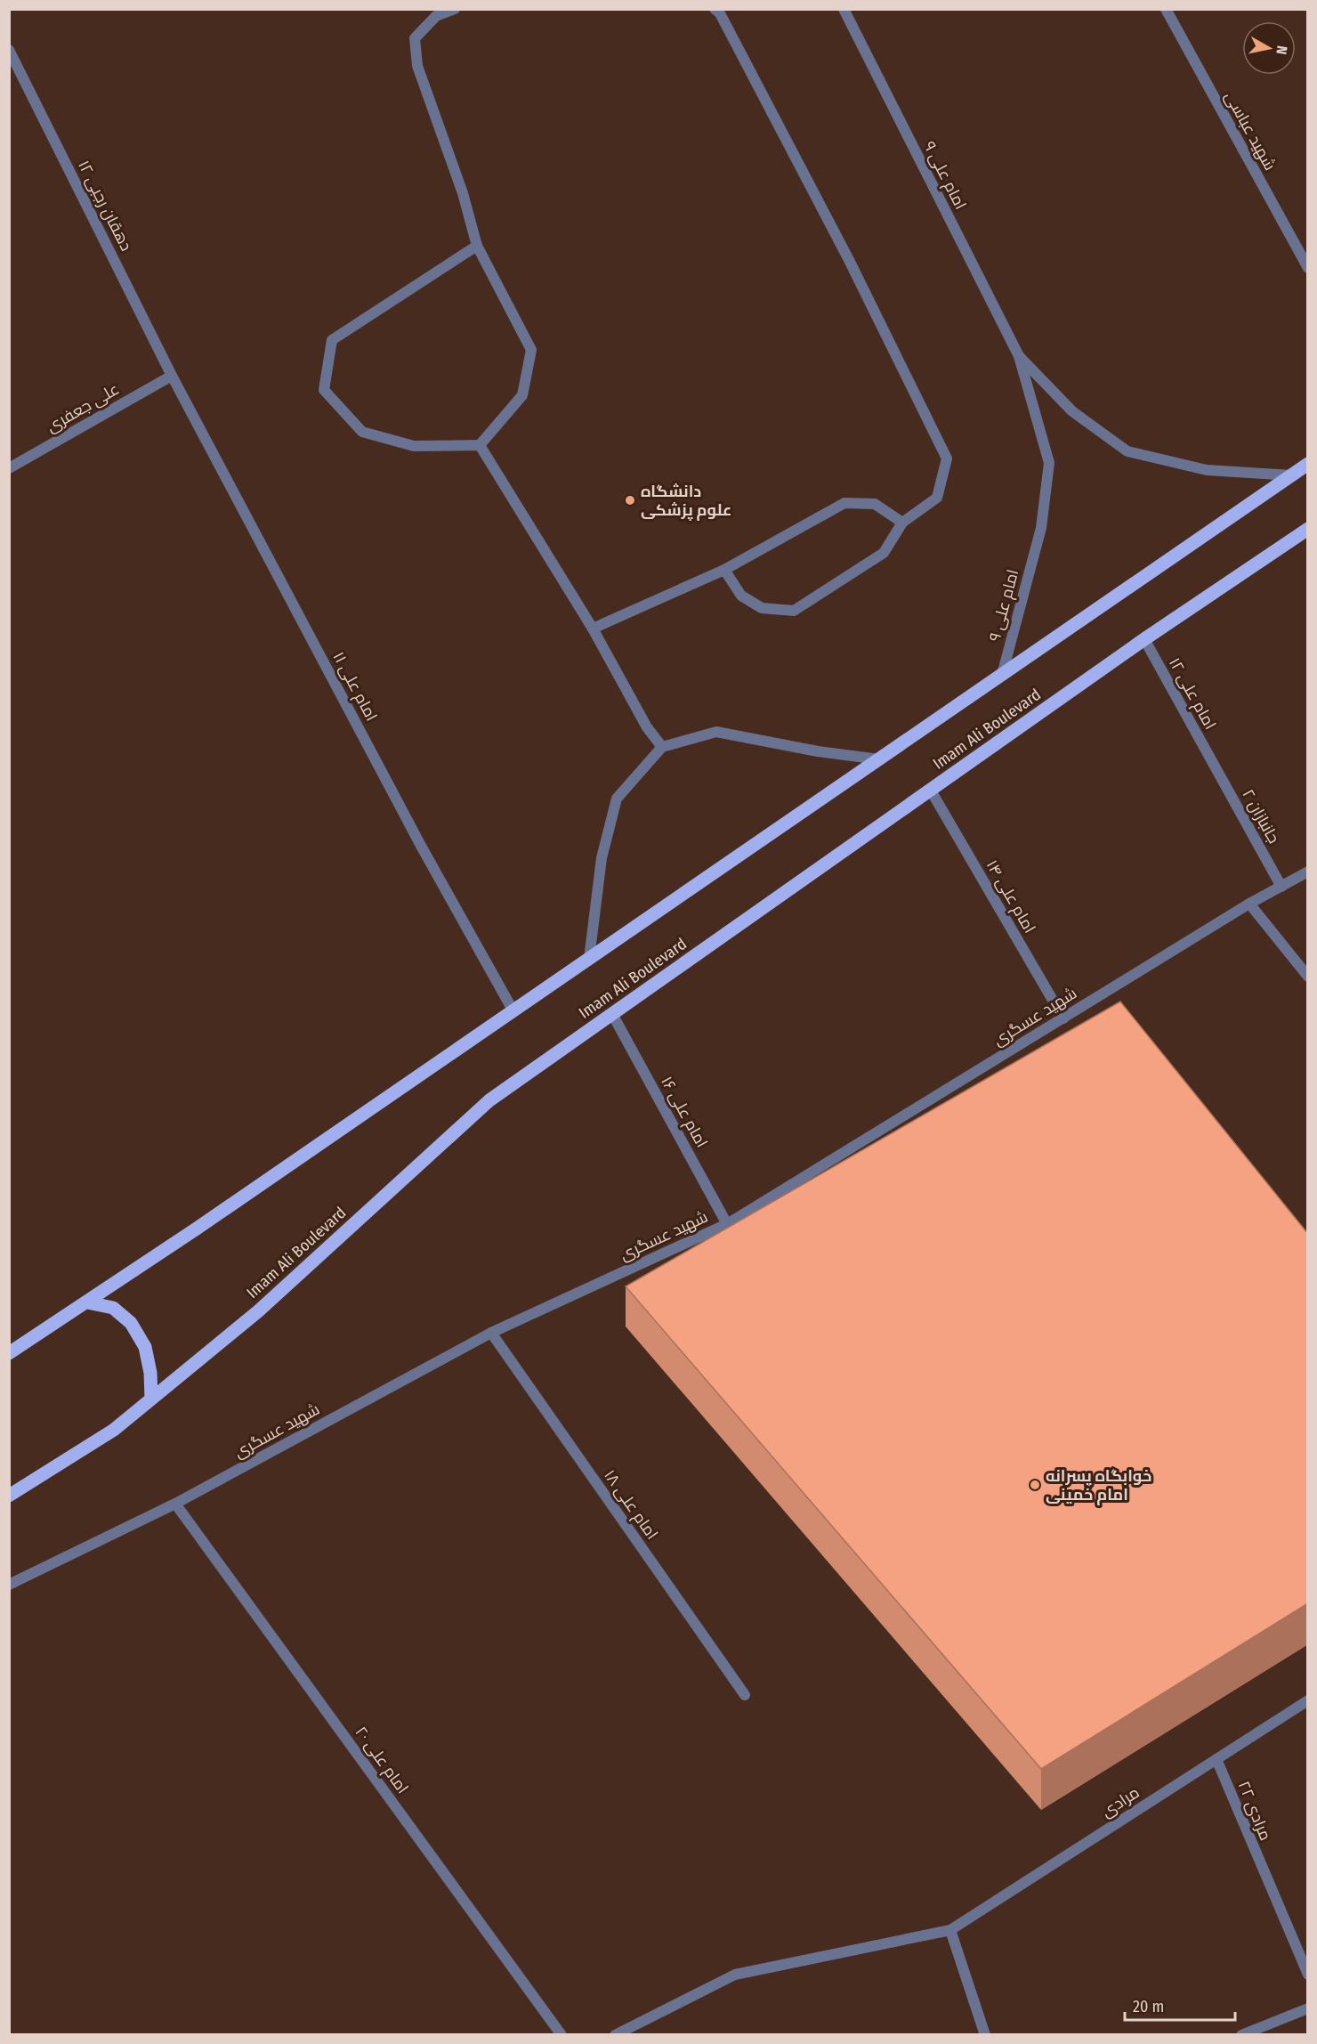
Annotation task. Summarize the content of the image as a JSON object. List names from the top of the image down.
{
  "streets": {
    "main road": ["Imam Ali Boulevard"],
    "street": [
      "شهید عباسی",
      "امام علی ۹",
      "دهقان رجبی ۱۲",
      "علی جعفری",
      "امام علی ۱۱",
      "امام علی ۱۲",
      "جانبازان ۲",
      "امام علی ۱۴",
      "شهید عسگری",
      "امام علی ۱۶",
      "امام علی ۱۸",
      "امام علی ۲۰",
      "مرادی",
      "مرادی ۲۲"
    ]
  },
  "crossings": [
    ["دهقان رجبی ۱۲", "علی جعفری"],
    ["دهقان رجبی ۱۲", "امام علی ۱۱"],
    ["علی جعفری", "امام علی ۱۱"],
    ["امام علی ۱۲", "Imam Ali Boulevard"],
    ["امام علی ۱۲", "جانبازان ۲"],
    ["Imam Ali Boulevard", "امام علی ۱۴"],
    ["Imam Ali Boulevard", "امام علی ۱۶"],
    ["جانبازان ۲", "شهید عسگری"],
    ["امام علی ۱۴", "شهید عسگری"],
    ["شهید عسگری", "امام علی ۱۶"],
    ["شهید عسگری", "امام علی ۱۸"],
    ["شهید عسگری", "امام علی ۲۰"],
    ["مرادی", "مرادی ۲۲"]
  ],
  "places": ["دانشگاه علوم پزشکی", "خوابگاه پسرانه امام خمینی"],
  "scale_bar": "20 m",
  "north": "right"
}
